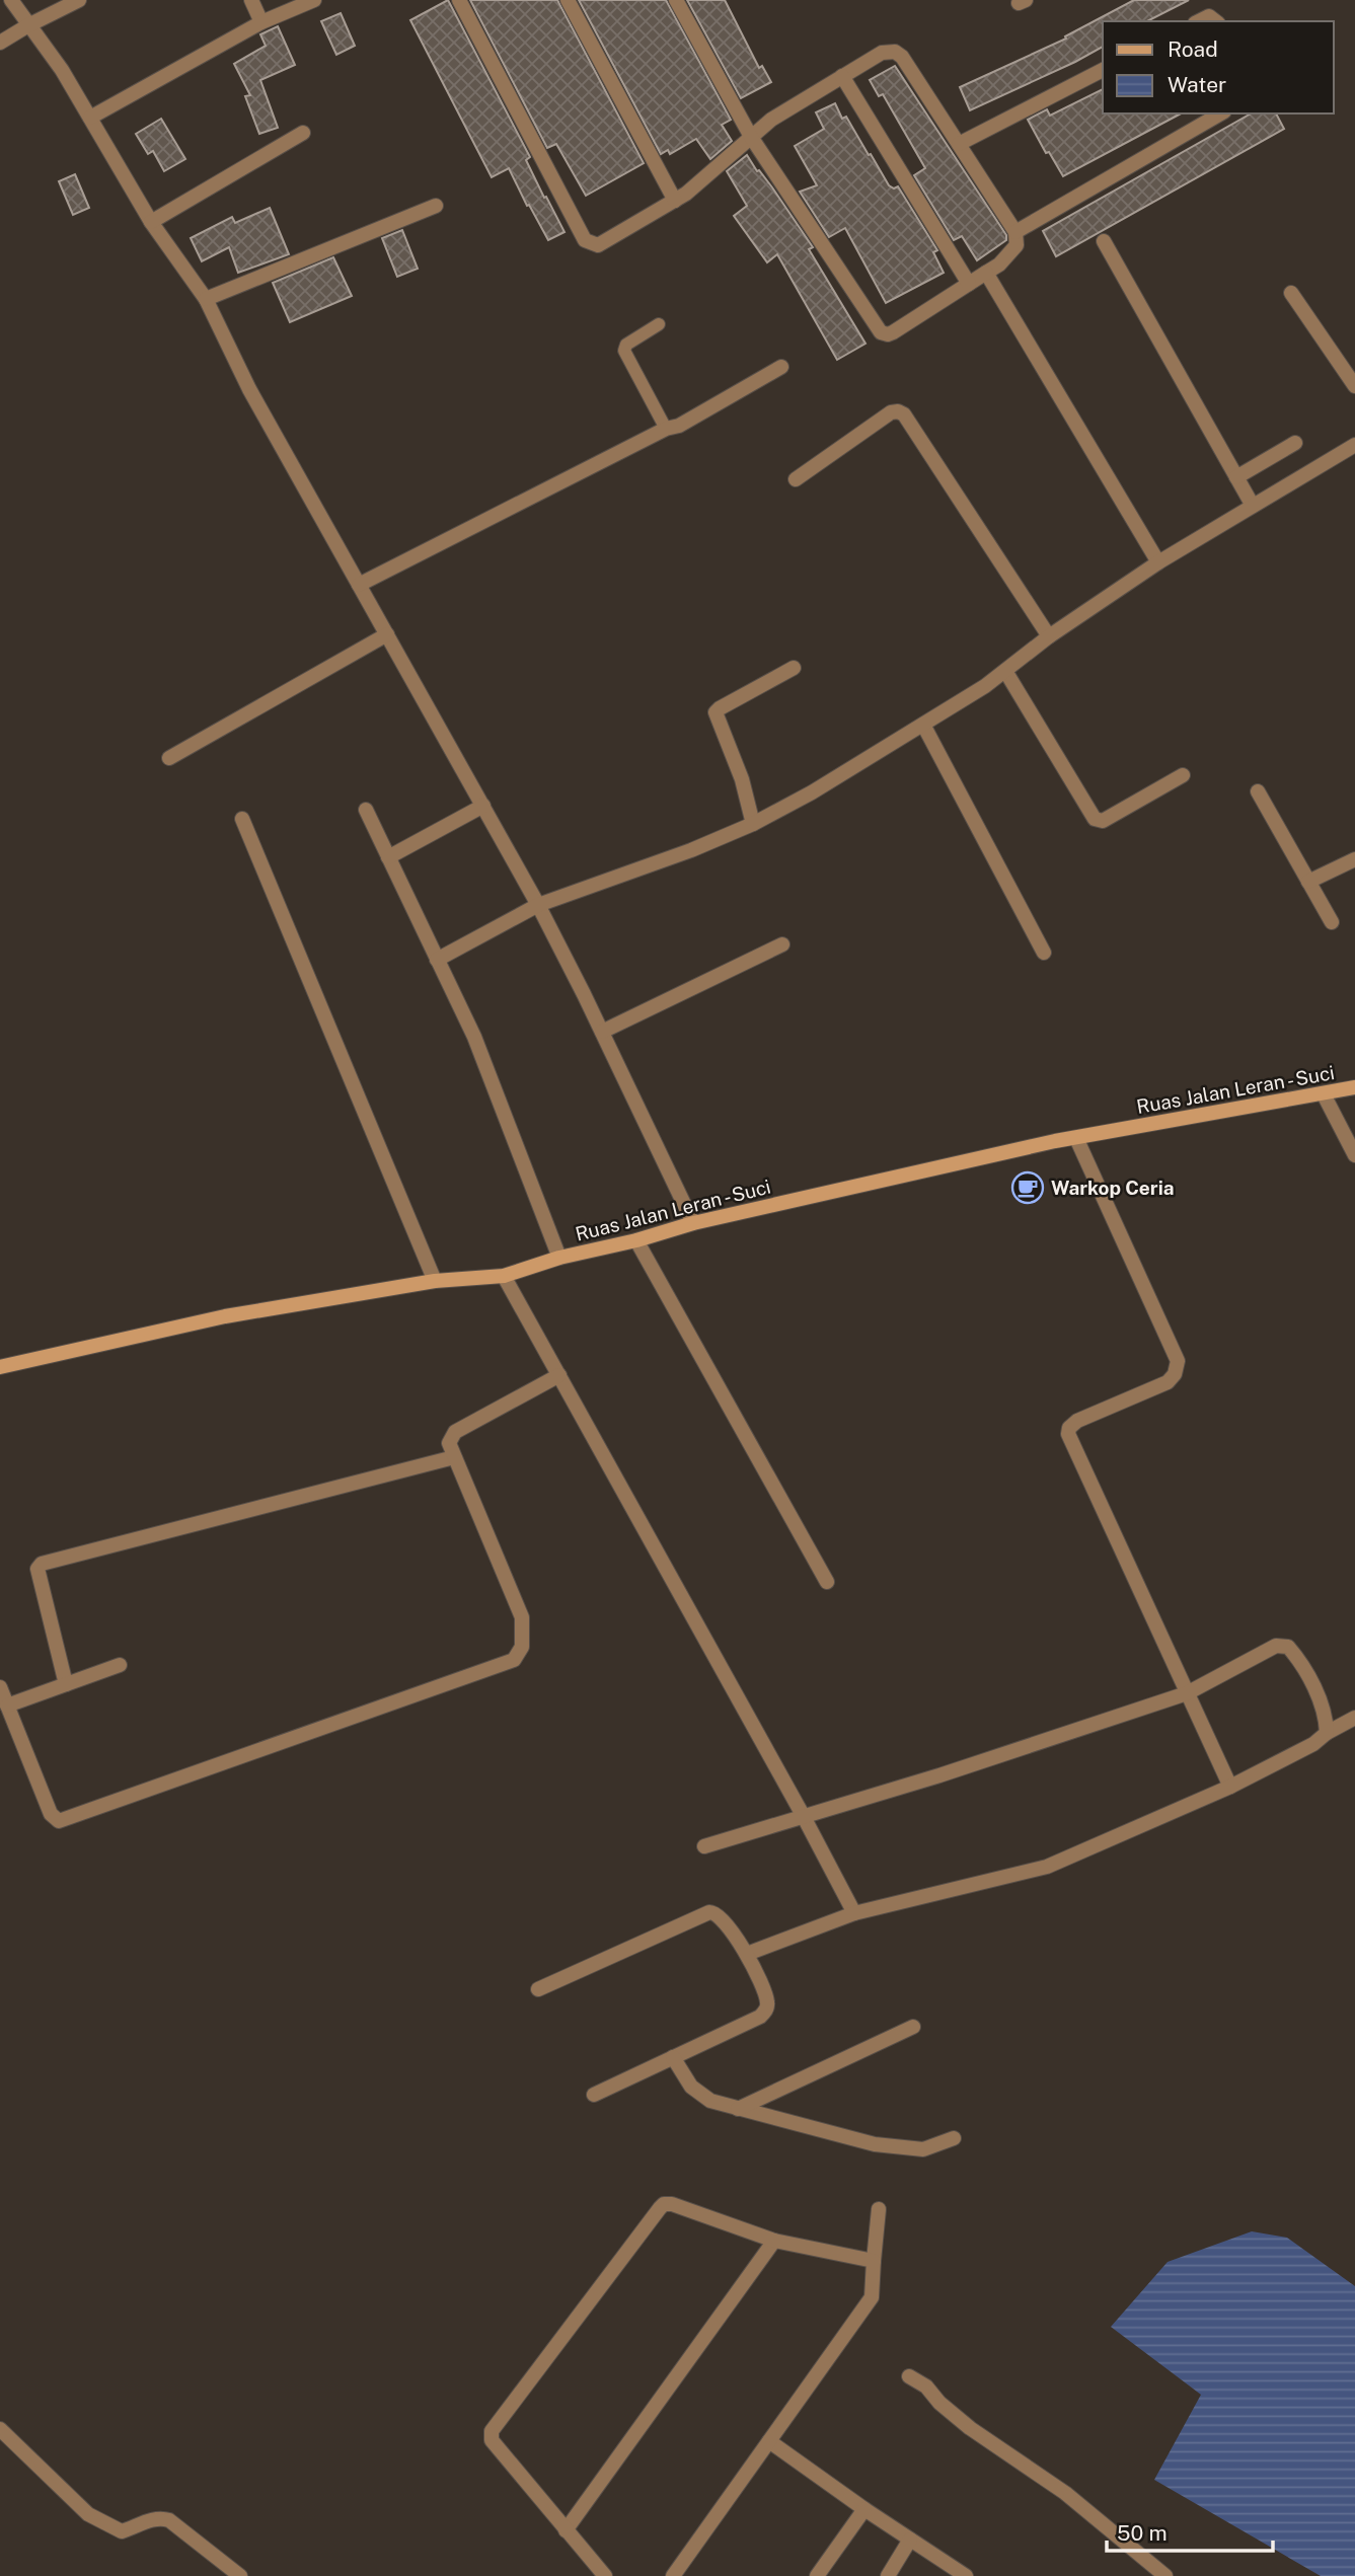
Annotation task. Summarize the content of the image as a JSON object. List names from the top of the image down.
{
  "streets": {
    "main road": ["Ruas Jalan Leran - Suci"]
  },
  "places": {
    "cafe": ["Warkop Ceria"]
  },
  "legend": ["Road", "Water"],
  "scale_bar": "50 m"
}
